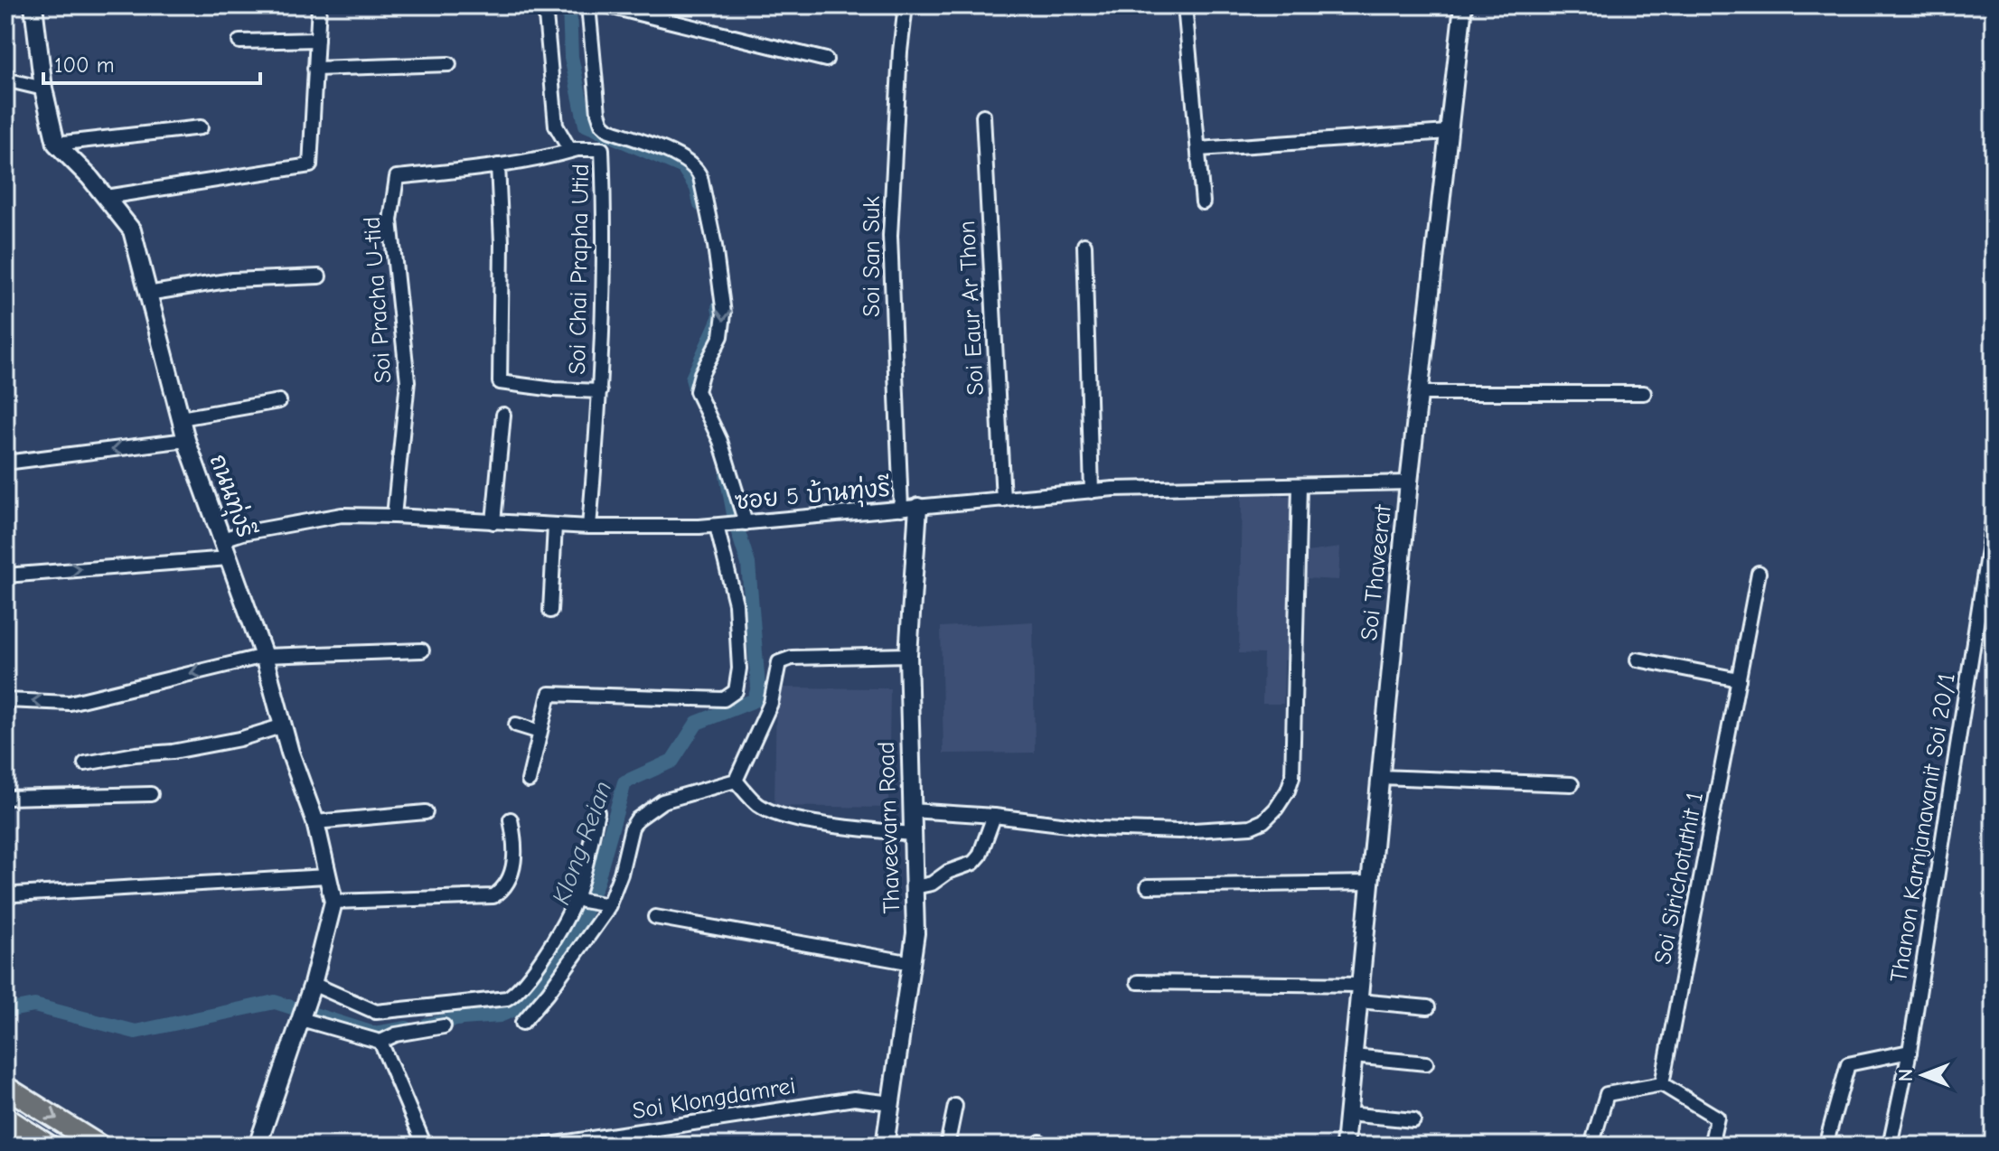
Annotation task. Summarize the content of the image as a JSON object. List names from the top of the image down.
{
  "streets": {
    "street": [
      "Soi San Suk",
      "Soi Chai Prapha Utid",
      "Soi Pracha U-tid",
      "Soi Eaur Ar Thon",
      "ซอย 5 บ้านทุ่งรี",
      "ถนนทุ่งรี",
      "Soi Thaveerat",
      "Thaveevarn Road",
      "Thanon Karnjanavanit Soi 20/1",
      "Soi Sirichotuthit 1",
      "Soi Klongdamrei"
    ]
  },
  "crossings": [
    ["Soi San Suk", "ซอย 5 บ้านทุ่งรี"],
    ["Soi Chai Prapha Utid", "Soi Pracha U-tid"],
    ["Soi Chai Prapha Utid", "ซอย 5 บ้านทุ่งรี"],
    ["Soi Pracha U-tid", "ซอย 5 บ้านทุ่งรี"],
    ["Soi Eaur Ar Thon", "ซอย 5 บ้านทุ่งรี"],
    ["ซอย 5 บ้านทุ่งรี", "ถนนทุ่งรี"],
    ["ซอย 5 บ้านทุ่งรี", "Soi Thaveerat"],
    ["ซอย 5 บ้านทุ่งรี", "Thaveevarn Road"],
    ["Thaveevarn Road", "Soi Klongdamrei"]
  ],
  "water": ["Klong Reian"],
  "scale_bar": "100 m",
  "north": "left"
}
